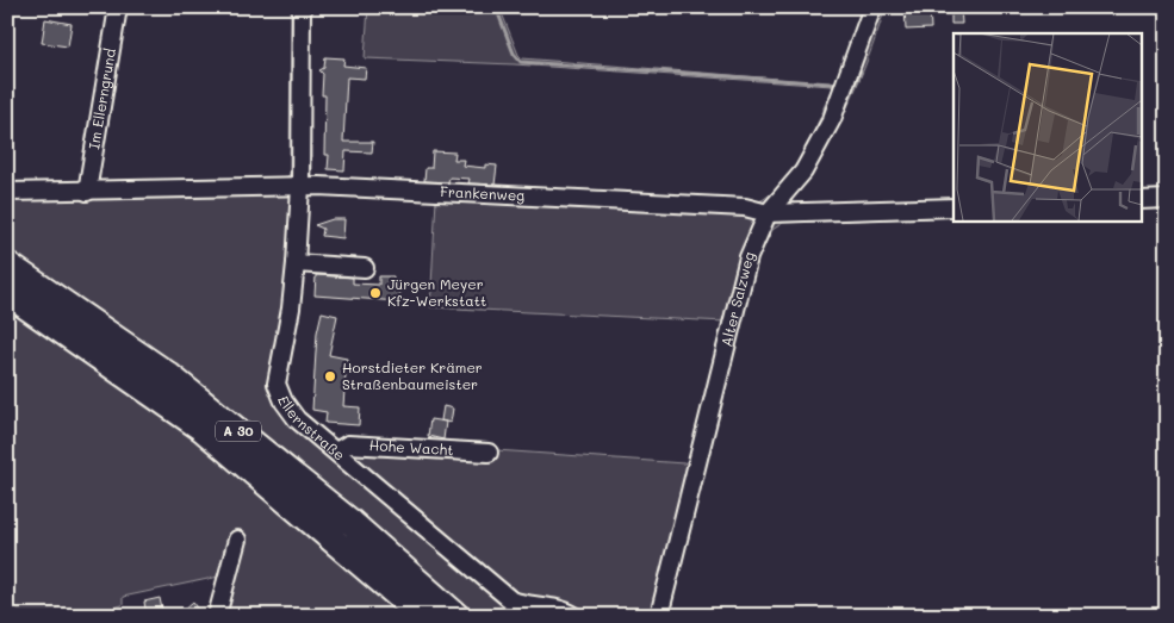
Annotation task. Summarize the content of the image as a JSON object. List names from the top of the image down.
{
  "streets": {
    "highway": ["A 30"],
    "street": [
      "Im Ellerngrund",
      "Frankenweg",
      "Alter Salzweg",
      "Ellernstraße",
      "Hohe Wacht"
    ]
  },
  "crossings": [
    ["Im Ellerngrund", "Frankenweg"],
    ["Frankenweg", "Alter Salzweg"],
    ["Frankenweg", "Ellernstraße"],
    ["Ellernstraße", "Hohe Wacht"]
  ],
  "places": ["Jürgen Meyer Kfz-Werkstatt", "Horstdieter Krämer Straßenbaumeister"]
}
